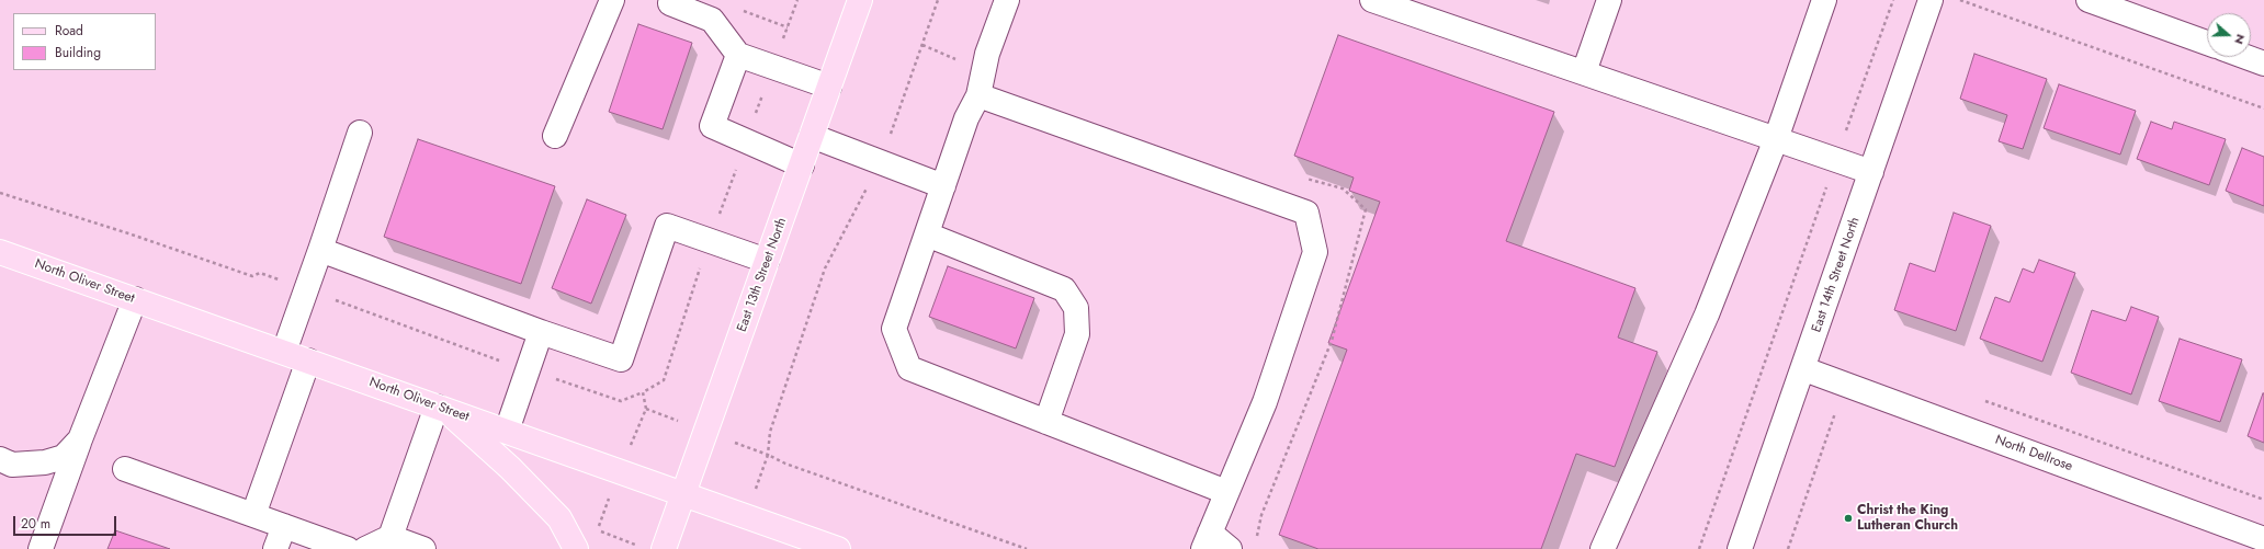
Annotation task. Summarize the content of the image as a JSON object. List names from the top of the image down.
{
  "streets": {
    "main road": ["East 13th Street North", "North Oliver Street"],
    "street": ["East 14th Street North", "North Dellrose"]
  },
  "crossings": [
    ["East 13th Street North", "North Oliver Street"],
    ["East 14th Street North", "North Dellrose"]
  ],
  "places": ["Christ the King Lutheran Church"],
  "legend": ["Road", "Building"],
  "scale_bar": "20 m",
  "north": "right"
}
